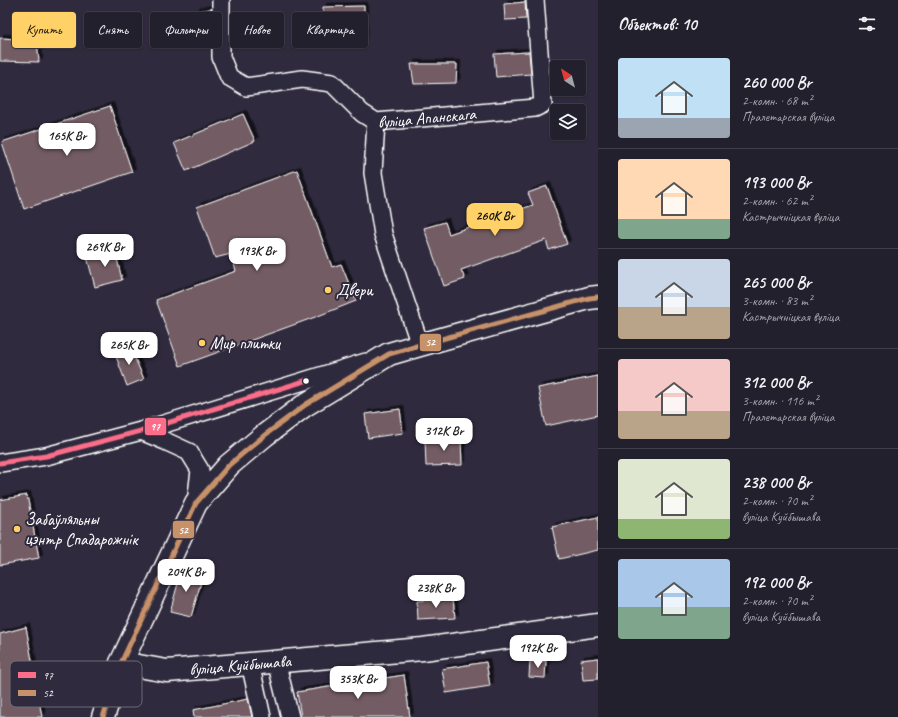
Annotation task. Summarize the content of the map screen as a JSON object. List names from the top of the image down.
{
  "streets": {
    "main road": ["вуліца Куйбышава"],
    "street": ["вуліца Апанскага"]
  },
  "places": ["Двери", "Мир плитки", "Забаўляльны цэнтр Спадарожнік"],
  "lines": ["transit line 52", "transit line 97"],
  "legend": ["97", "52"],
  "north": "top left",
  "page": {
    "heading": "Объектов: 10",
    "chip": [
      "Купить",
      "Снять",
      "Фильтры",
      "Новое",
      "Квартира"
    ],
    "list": [
      {
        "name": "260 000 Br",
        "note": "2-комн. · 68 m² · Пралетарская вуліца"
      },
      {
        "name": "193 000 Br",
        "note": "2-комн. · 62 m² · Кастрычніцкая вуліца"
      },
      {
        "name": "265 000 Br",
        "note": "3-комн. · 83 m² · Кастрычніцкая вуліца"
      },
      {
        "name": "312 000 Br",
        "note": "3-комн. · 116 m² · Пралетарская вуліца"
      },
      {
        "name": "238 000 Br",
        "note": "2-комн. · 70 m² · вуліца Куйбышава"
      },
      {
        "name": "192 000 Br",
        "note": "2-комн. · 70 m² · вуліца Куйбышава"
      }
    ],
    "price": [
      "165K Br",
      "260K Br",
      "269K Br",
      "193K Br",
      "265K Br",
      "312K Br",
      "204K Br",
      "238K Br",
      "192K Br",
      "353K Br"
    ]
  }
}
